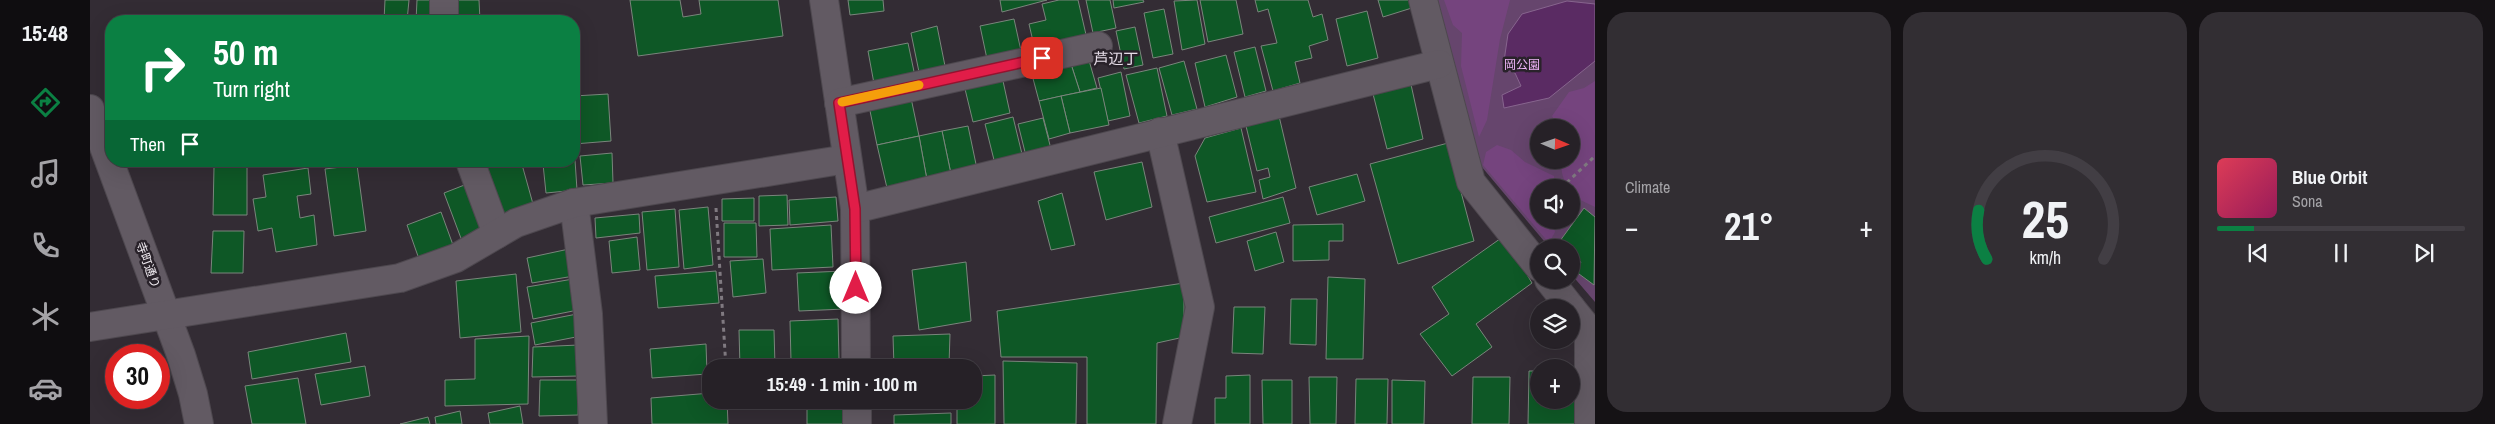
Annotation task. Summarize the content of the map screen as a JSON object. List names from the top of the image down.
{
  "streets": {
    "street": ["寺町通り"]
  },
  "districts": ["芦辺丁"],
  "parks": ["岡公園"],
  "north": "right",
  "page": {
    "tabs": "15:48",
    "tile": "Climate",
    "turn": ["50 m", "Turn right"],
    "map_buttons": "+",
    "then": "Then",
    "song": ["Blue Orbit", "Sona"],
    "heat": ["−", "21°", "+"],
    "limit": "30",
    "trip": "15:49 · 1 min · 100 m",
    "gauge": ["25", "km/h"]
  }
}
